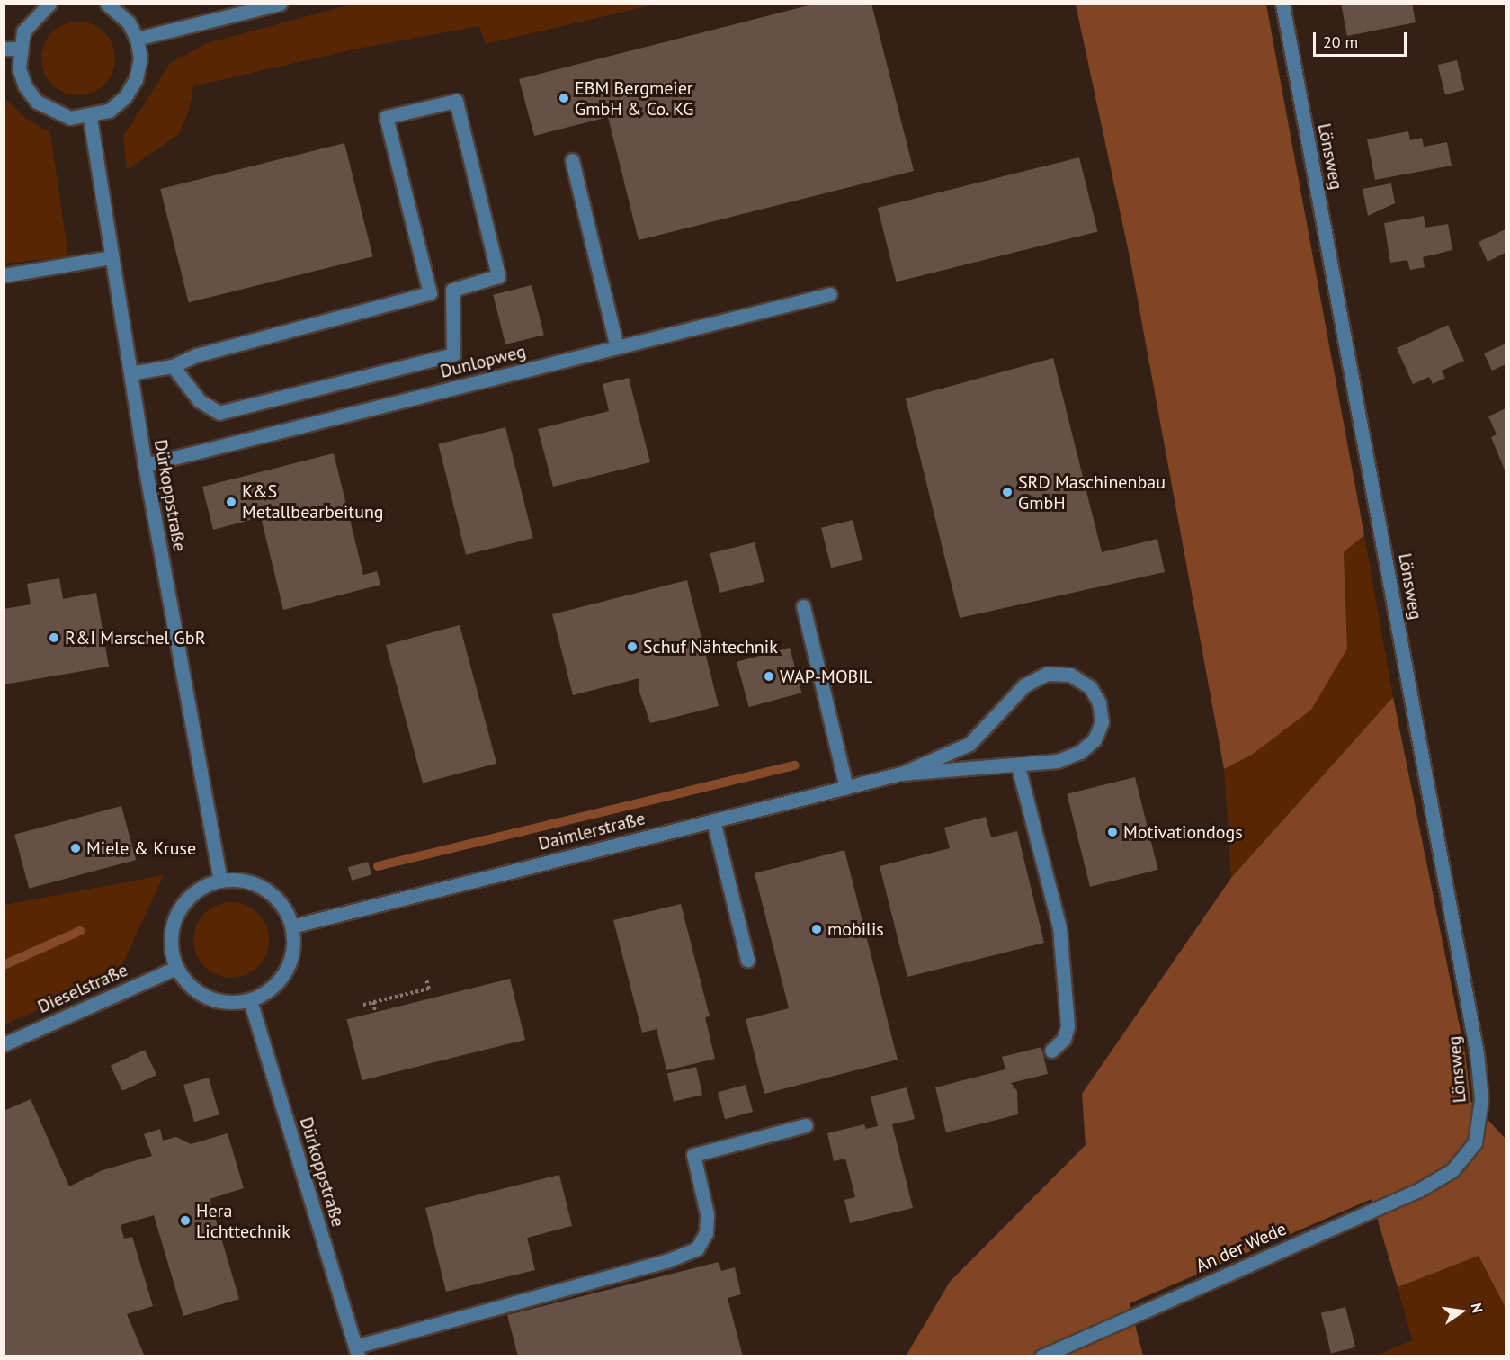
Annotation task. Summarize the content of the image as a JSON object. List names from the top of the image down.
{
  "streets": {
    "street": [
      "Lönsweg",
      "Dunlopweg",
      "Dürkoppstraße",
      "Daimlerstraße",
      "Dieselstraße",
      "An der Wede"
    ]
  },
  "crossings": [
    ["Lönsweg", "An der Wede"],
    ["Dunlopweg", "Dürkoppstraße"],
    ["Dürkoppstraße", "Daimlerstraße"],
    ["Dürkoppstraße", "Dieselstraße"],
    ["Daimlerstraße", "Dieselstraße"]
  ],
  "places": [
    "EBM Bergmeier GmbH & Co. KG",
    "SRD Maschinenbau GmbH",
    "K&S Metallbearbeitung",
    "R&I Marschel GbR",
    "Schuf Nähtechnik",
    "WAP-MOBIL",
    "Motivationdogs",
    "Miele & Kruse",
    "mobilis",
    "Hera Lichttechnik"
  ],
  "scale_bar": "20 m",
  "north": "right"
}
